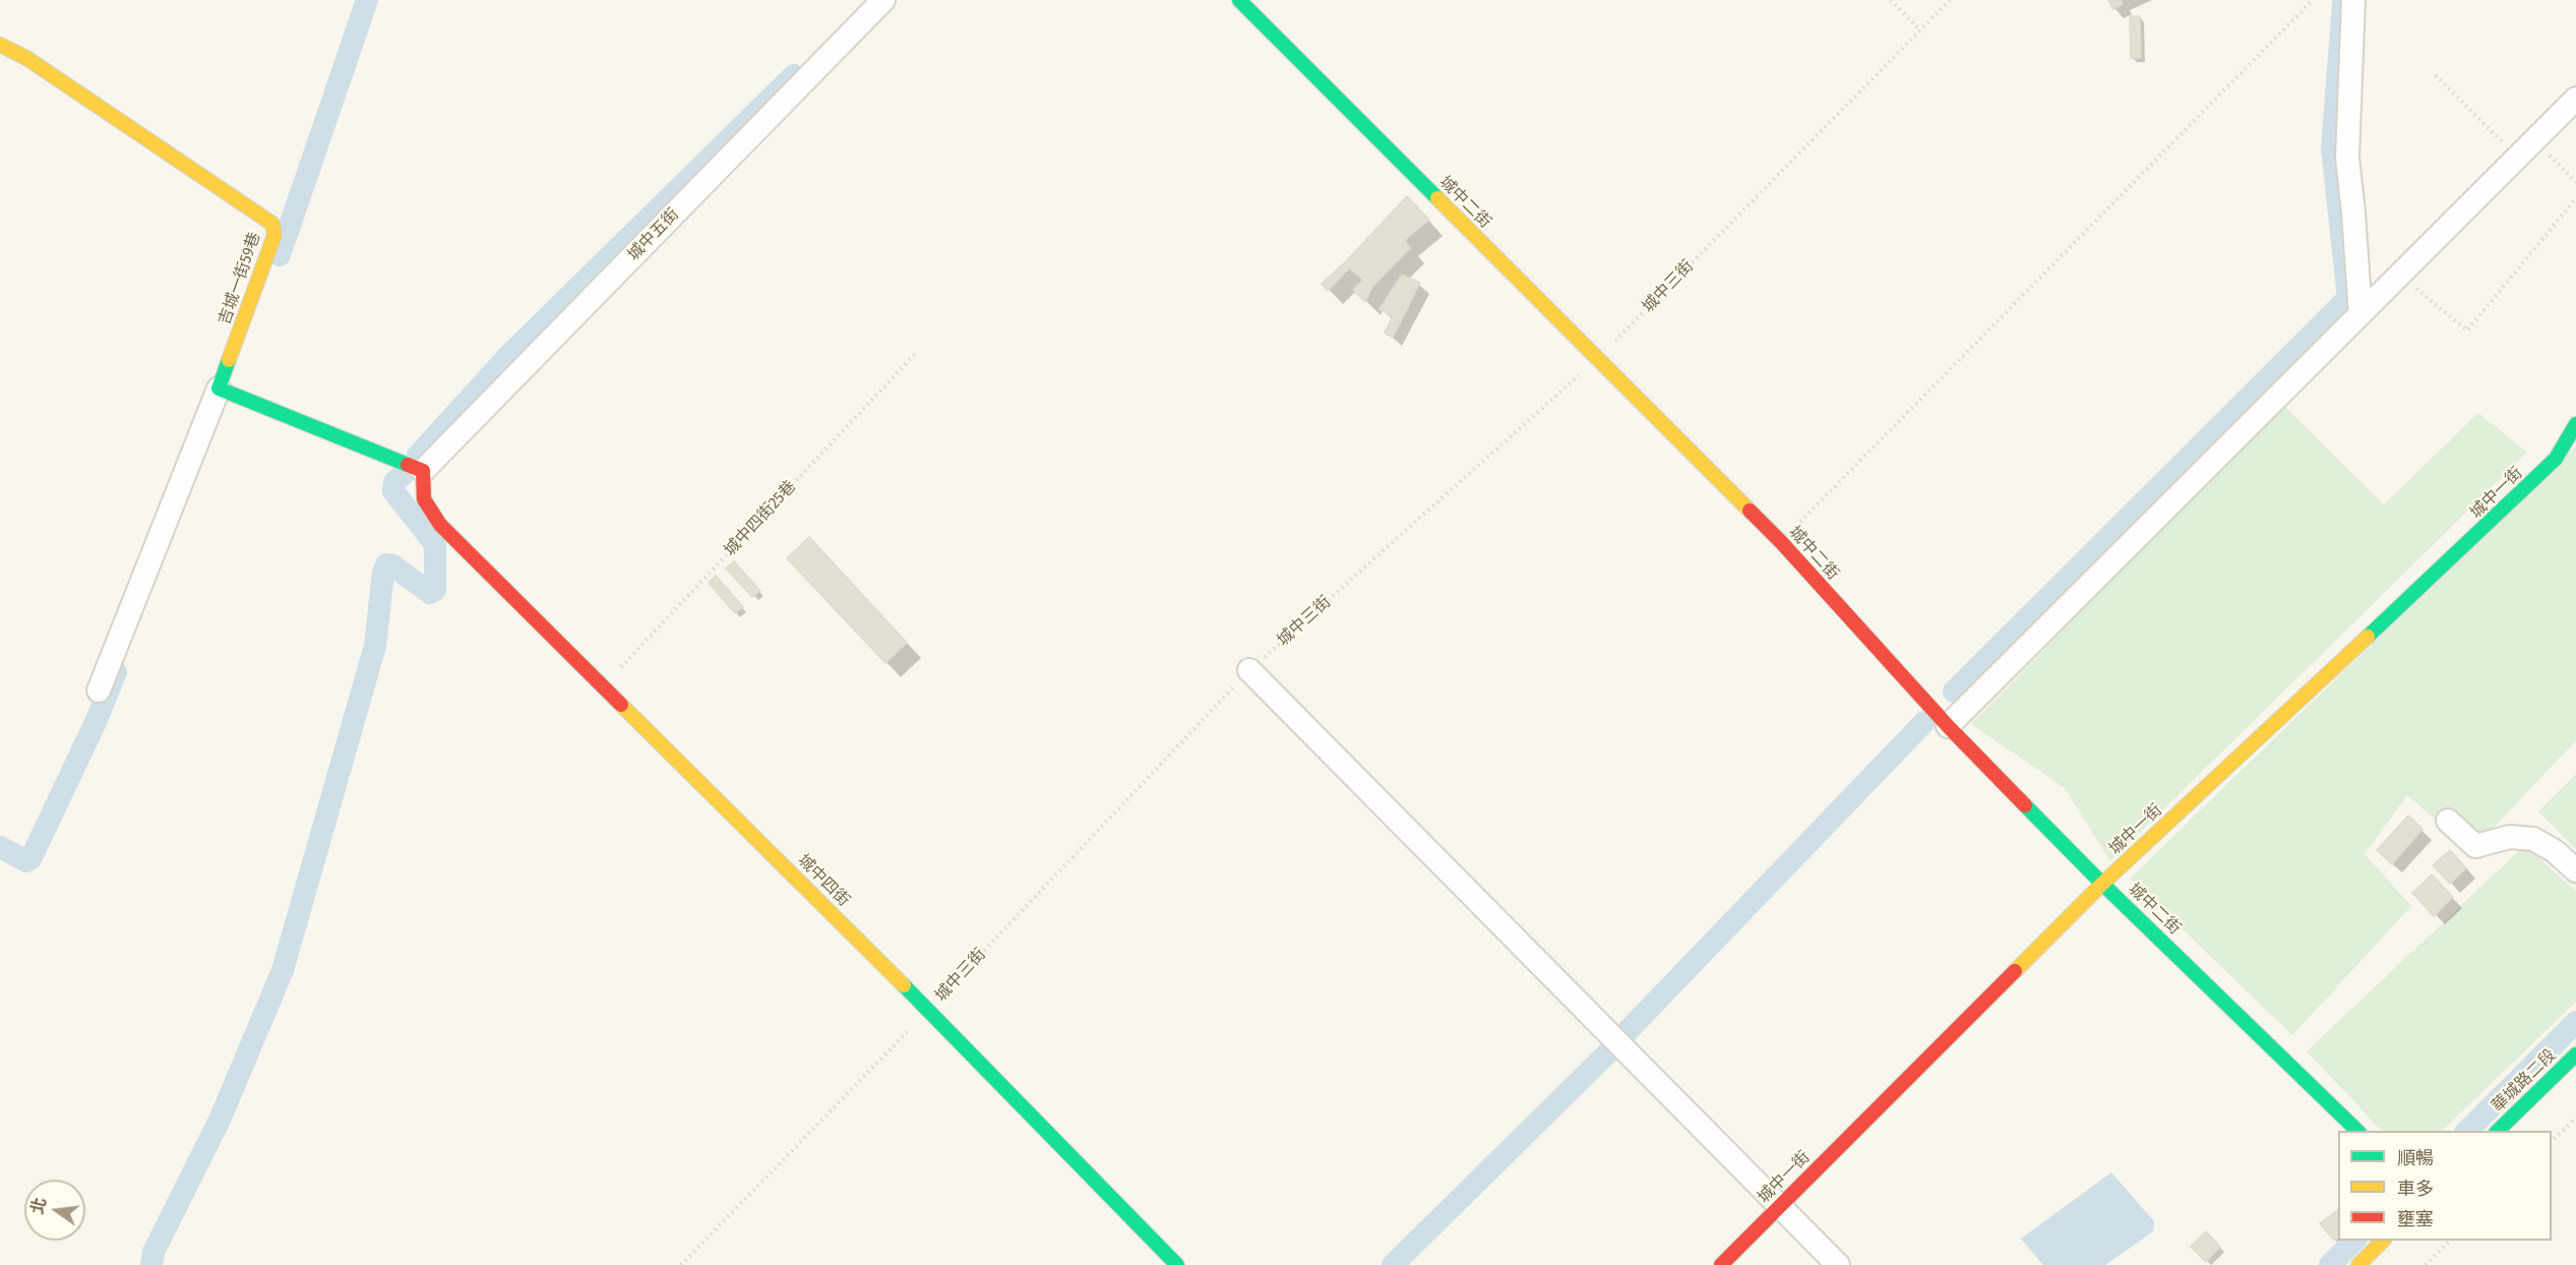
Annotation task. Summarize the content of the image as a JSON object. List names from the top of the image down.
{
  "streets": {
    "street": [
      "城中二街",
      "城中五街",
      "吉城一街59巷",
      "城中一街",
      "城中四街",
      "華城路二段"
    ],
    "path": ["城中三街", "城中四街25巷"]
  },
  "crossings": [
    ["城中二街", "城中三街"],
    ["城中二街", "城中一街"],
    ["城中五街", "城中四街"],
    ["城中三街", "城中四街"],
    ["城中四街25巷", "城中四街"]
  ],
  "legend": ["順暢", "車多", "壅塞"],
  "north": "left"
}
